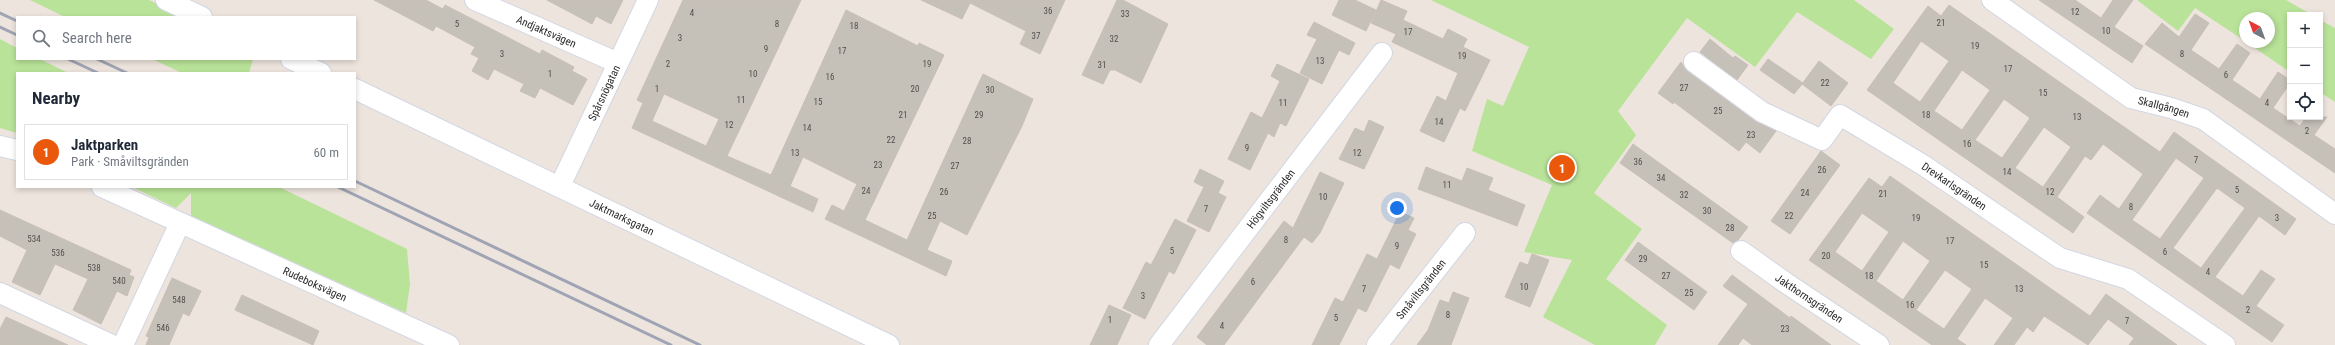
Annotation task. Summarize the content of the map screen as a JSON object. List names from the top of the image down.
{
  "streets": {
    "street": [
      "Andjaktsvägen",
      "Spårsnögatan",
      "Skallgången",
      "Drevkarlsgränden",
      "Högviltsgränden",
      "Jaktmarksgatan",
      "Rudeboksvägen",
      "Småviltsgränden",
      "Jakthornsgränden"
    ]
  },
  "crossings": [
    ["Andjaktsvägen", "Spårsnögatan"],
    ["Spårsnögatan", "Jaktmarksgatan"]
  ],
  "house_numbers": [
    "36",
    "12",
    "4",
    "33",
    "21",
    "5",
    "8",
    "18",
    "10",
    "17",
    "37",
    "3",
    "32",
    "19",
    "9",
    "17",
    "3",
    "8",
    "19",
    "13",
    "2",
    "19",
    "31",
    "17",
    "1",
    "10",
    "6",
    "16",
    "22",
    "27",
    "1",
    "20",
    "30",
    "15",
    "11",
    "15",
    "11",
    "4",
    "25",
    "21",
    "29",
    "18",
    "13",
    "14",
    "12",
    "14",
    "2",
    "23",
    "22",
    "28",
    "16",
    "9",
    "13",
    "12",
    "7",
    "36",
    "23",
    "27",
    "26",
    "14",
    "34",
    "11",
    "5",
    "24",
    "26",
    "12",
    "24",
    "21",
    "32",
    "10",
    "8",
    "7",
    "30",
    "25",
    "22",
    "19",
    "3",
    "28",
    "534",
    "8",
    "17",
    "9",
    "5",
    "6",
    "536",
    "20",
    "29",
    "15",
    "538",
    "4",
    "27",
    "18",
    "540",
    "6",
    "10",
    "7",
    "13",
    "25",
    "3",
    "548",
    "16",
    "2",
    "8",
    "5",
    "1",
    "7",
    "4",
    "546",
    "23"
  ],
  "north": "top left",
  "page": {
    "map_buttons": ["+", "−"],
    "search": "Search here",
    "heading": "Nearby",
    "list": [
      {
        "mark": "1",
        "name": "Jaktparken",
        "note": "Park · Småviltsgränden",
        "value": "60 m"
      }
    ],
    "pins": "1"
  }
}
